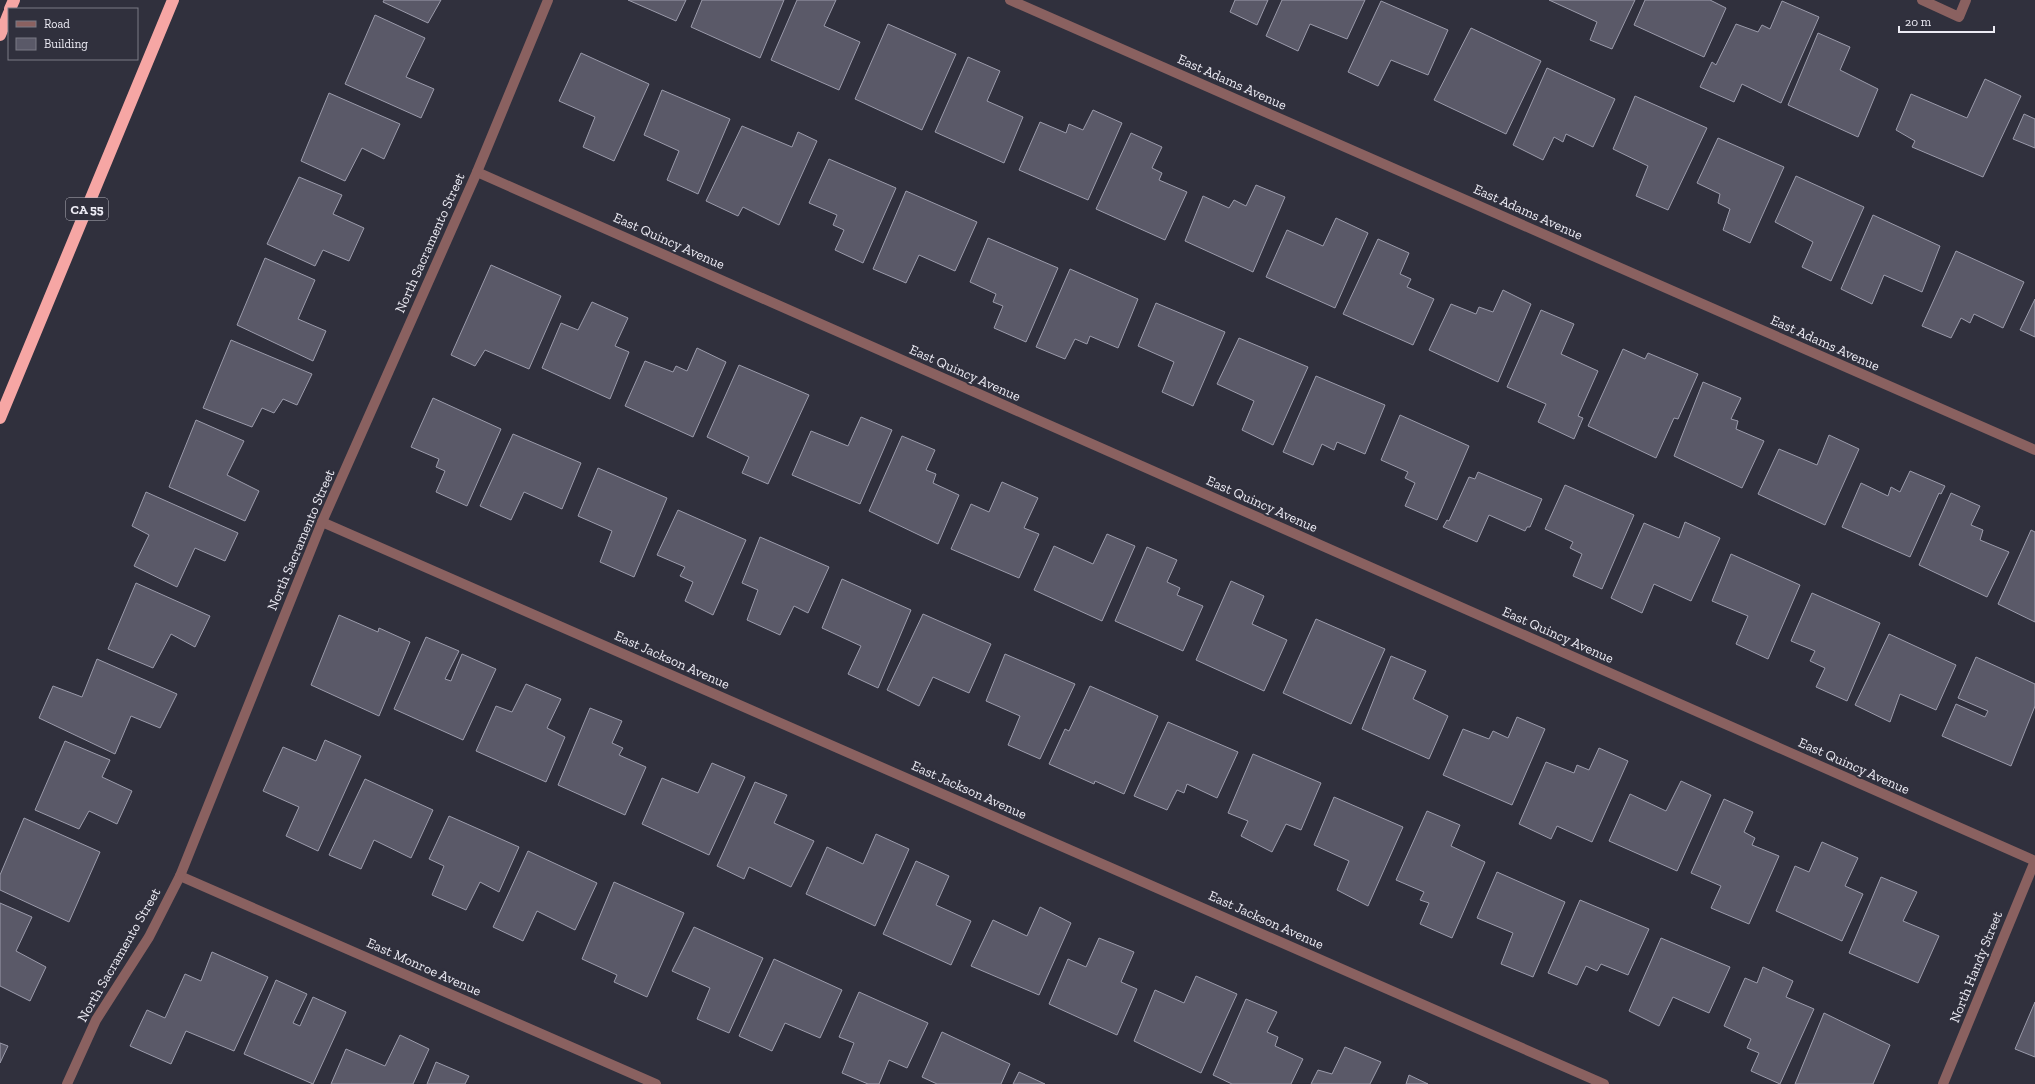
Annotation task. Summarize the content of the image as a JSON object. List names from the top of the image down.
{
  "streets": {
    "highway": ["CA 55"],
    "street": [
      "East Adams Avenue",
      "East Quincy Avenue",
      "North Sacramento Street",
      "East Jackson Avenue",
      "East Monroe Avenue",
      "North Handy Street"
    ]
  },
  "crossings": [
    ["East Quincy Avenue", "North Sacramento Street"],
    ["East Quincy Avenue", "North Handy Street"],
    ["North Sacramento Street", "East Jackson Avenue"],
    ["North Sacramento Street", "East Monroe Avenue"]
  ],
  "legend": ["Road", "Building"],
  "scale_bar": "20 m"
}
